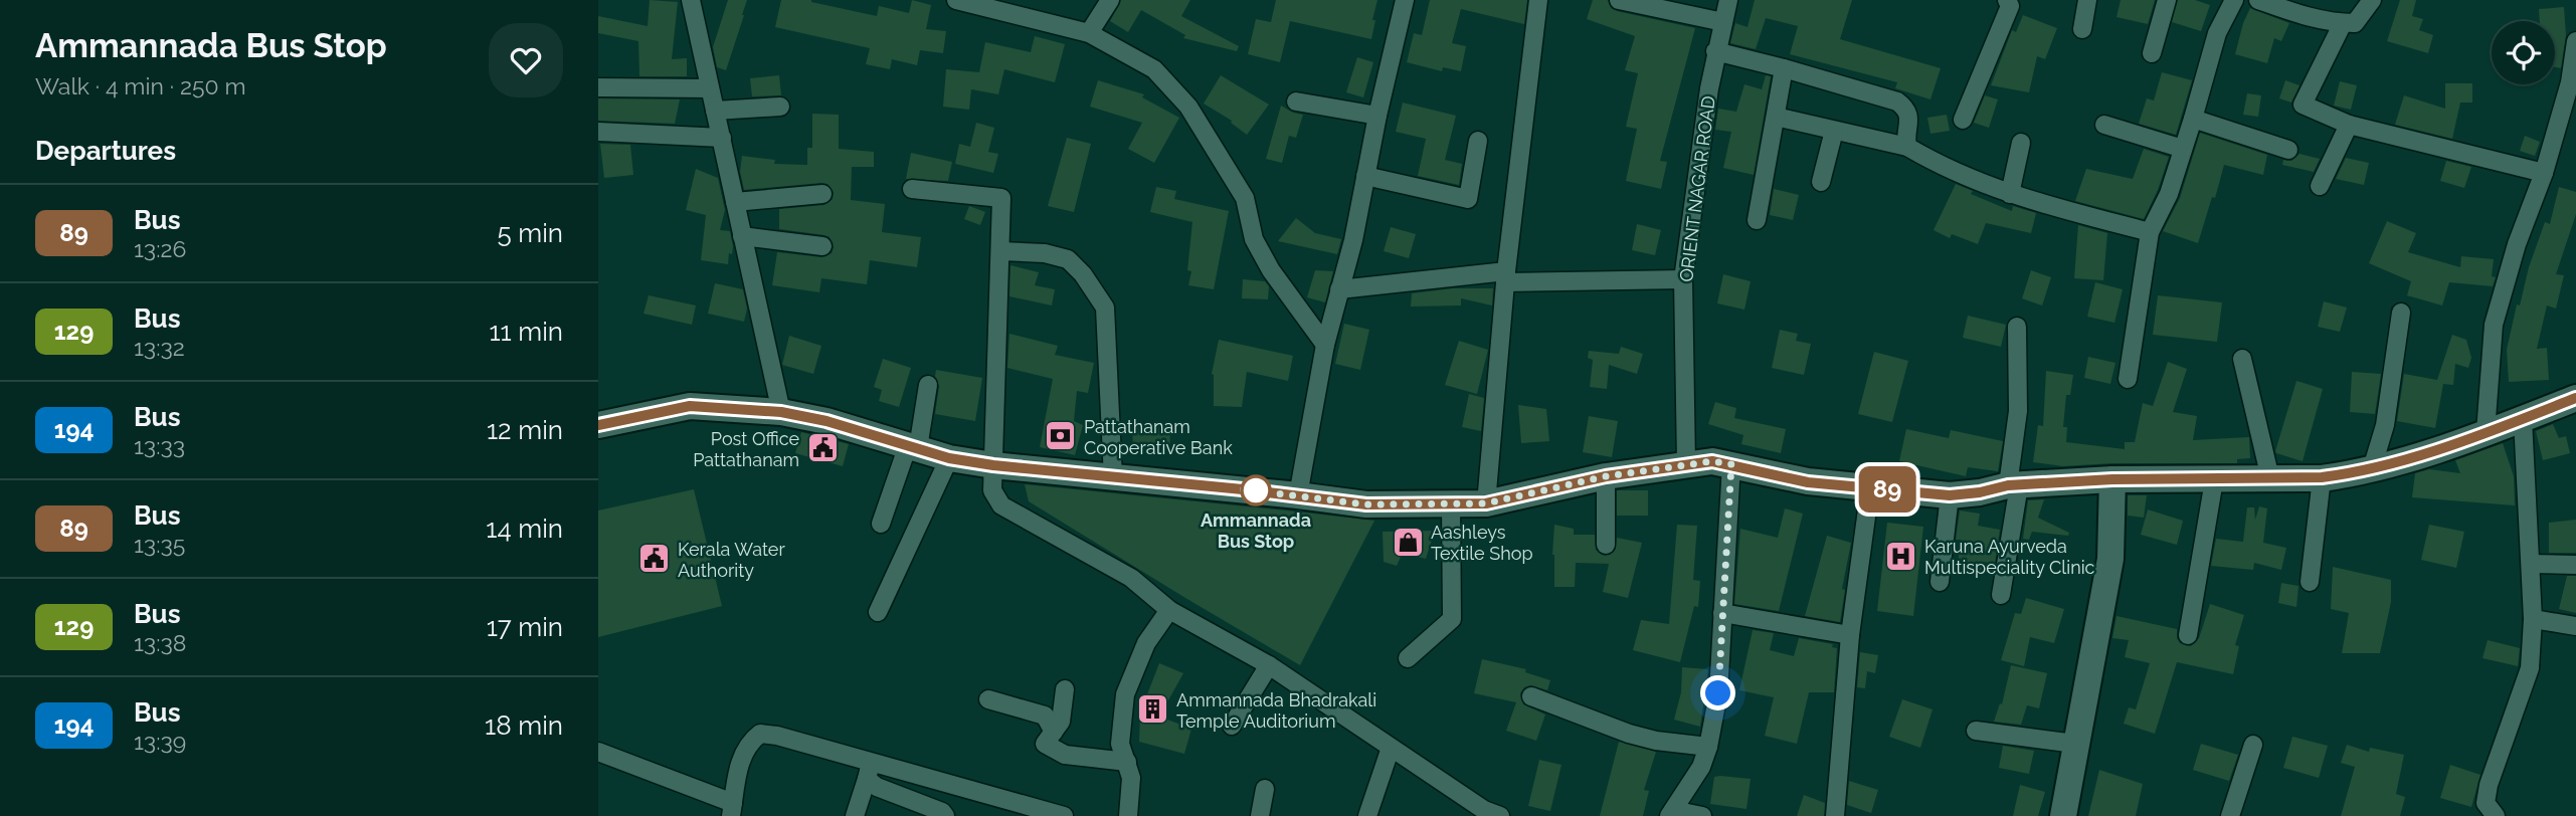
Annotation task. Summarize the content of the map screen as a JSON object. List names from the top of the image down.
{
  "streets": {
    "street": ["ORIENT NAGAR ROAD"]
  },
  "places": {
    "bank": ["Pattathanam Cooperative Bank"],
    "public building": ["Post Office Pattathanam", "Kerala Water Authority"],
    "other": ["Ammannada Bus Stop"],
    "shop": ["Aashleys Textile Shop"],
    "hospital": ["Karuna Ayurveda Multispeciality Clinic"],
    "building": ["Ammannada Bhadrakali Temple Auditorium"]
  },
  "lines": ["bus line 89"],
  "page": {
    "heading": [
      ["Ammannada Bus Stop", "Walk · 4 min · 250 m"],
      "Departures"
    ],
    "on_map": "89",
    "list": [
      {
        "mark": "89",
        "name": "Bus",
        "note": "13:26",
        "value": "5 min"
      },
      {
        "mark": "129",
        "name": "Bus",
        "note": "13:32",
        "value": "11 min"
      },
      {
        "mark": "194",
        "name": "Bus",
        "note": "13:33",
        "value": "12 min"
      },
      {
        "mark": "89",
        "name": "Bus",
        "note": "13:35",
        "value": "14 min"
      },
      {
        "mark": "129",
        "name": "Bus",
        "note": "13:38",
        "value": "17 min"
      },
      {
        "mark": "194",
        "name": "Bus",
        "note": "13:39",
        "value": "18 min"
      }
    ]
  }
}
